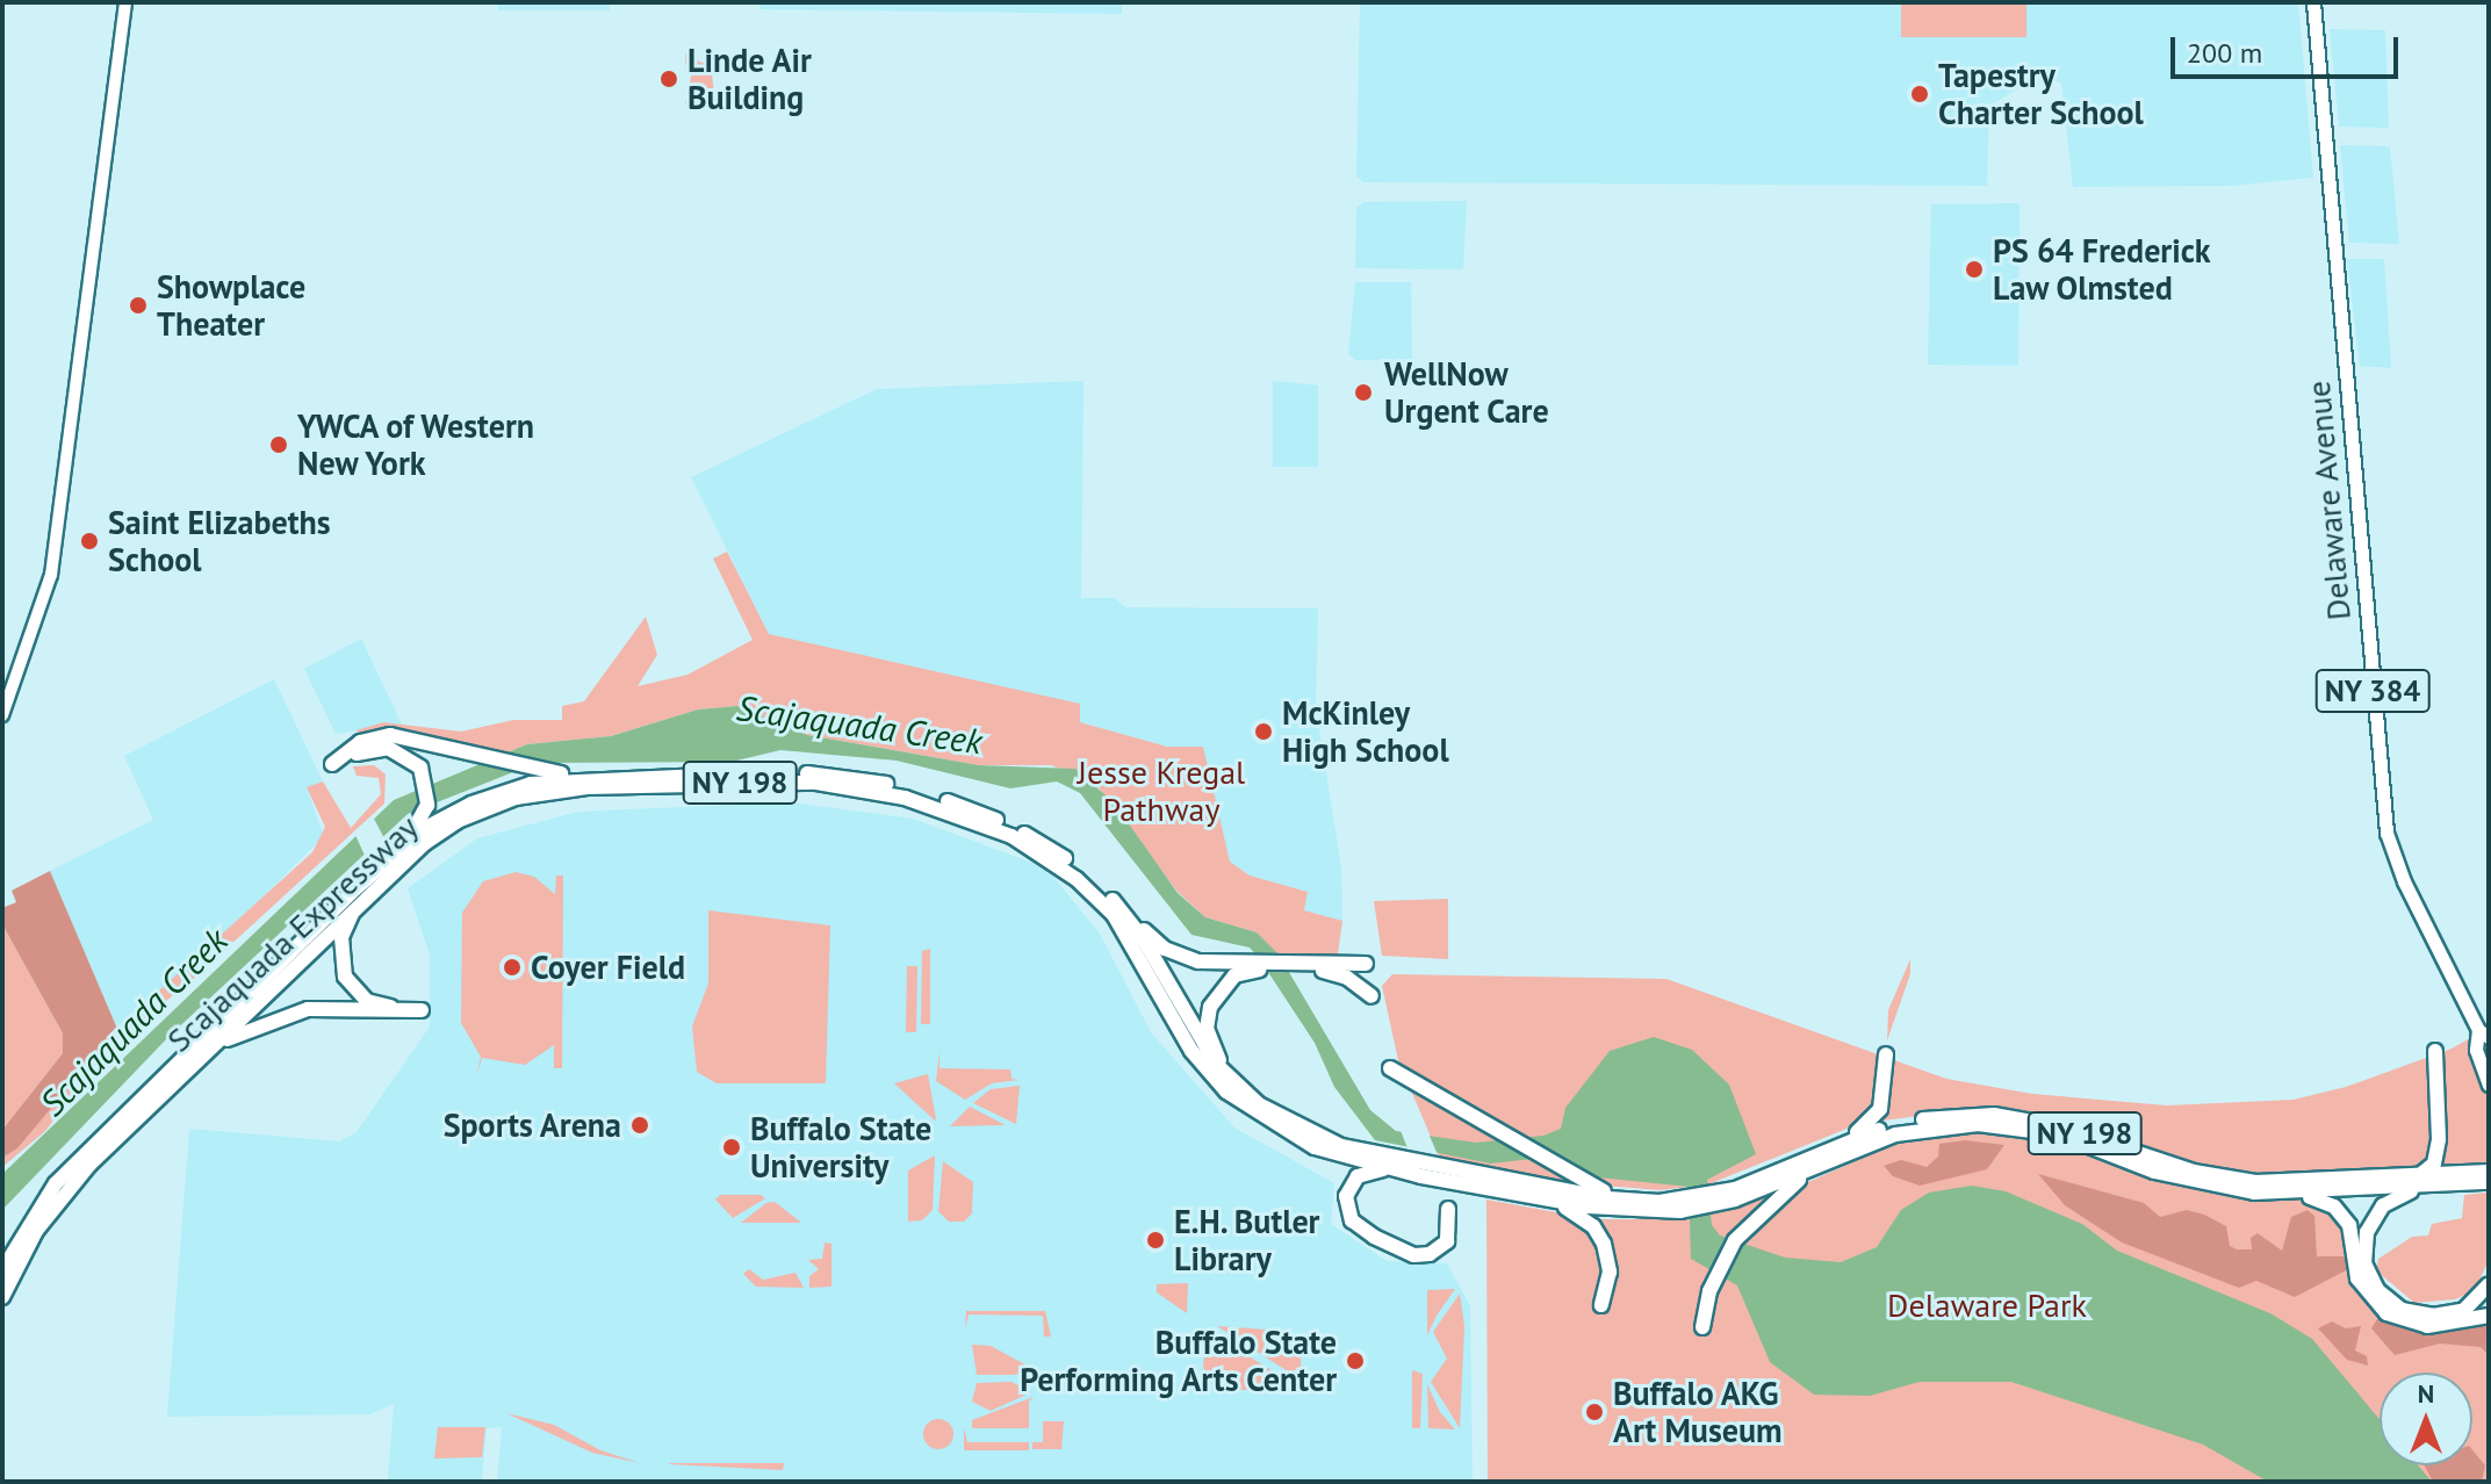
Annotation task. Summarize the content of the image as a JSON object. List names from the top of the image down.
{
  "streets": {
    "highway": ["NY 198", "Scajaquada Expressway"],
    "main road": ["Delaware Avenue", "NY 384"]
  },
  "water": ["Scajaquada Creek"],
  "parks": ["Jesse Kregal Pathway", "Delaware Park"],
  "places": [
    "Linde Air Building",
    "Tapestry Charter School",
    "PS 64 Frederick Law Olmsted",
    "Showplace Theater",
    "WellNow Urgent Care",
    "YWCA of Western New York",
    "Saint Elizabeths School",
    "McKinley High School",
    "Coyer Field",
    "Sports Arena",
    "Buffalo State University",
    "E.H. Butler Library",
    "Buffalo State Performing Arts Center",
    "Buffalo AKG Art Museum"
  ],
  "scale_bar": "200 m",
  "north": "top"
}
